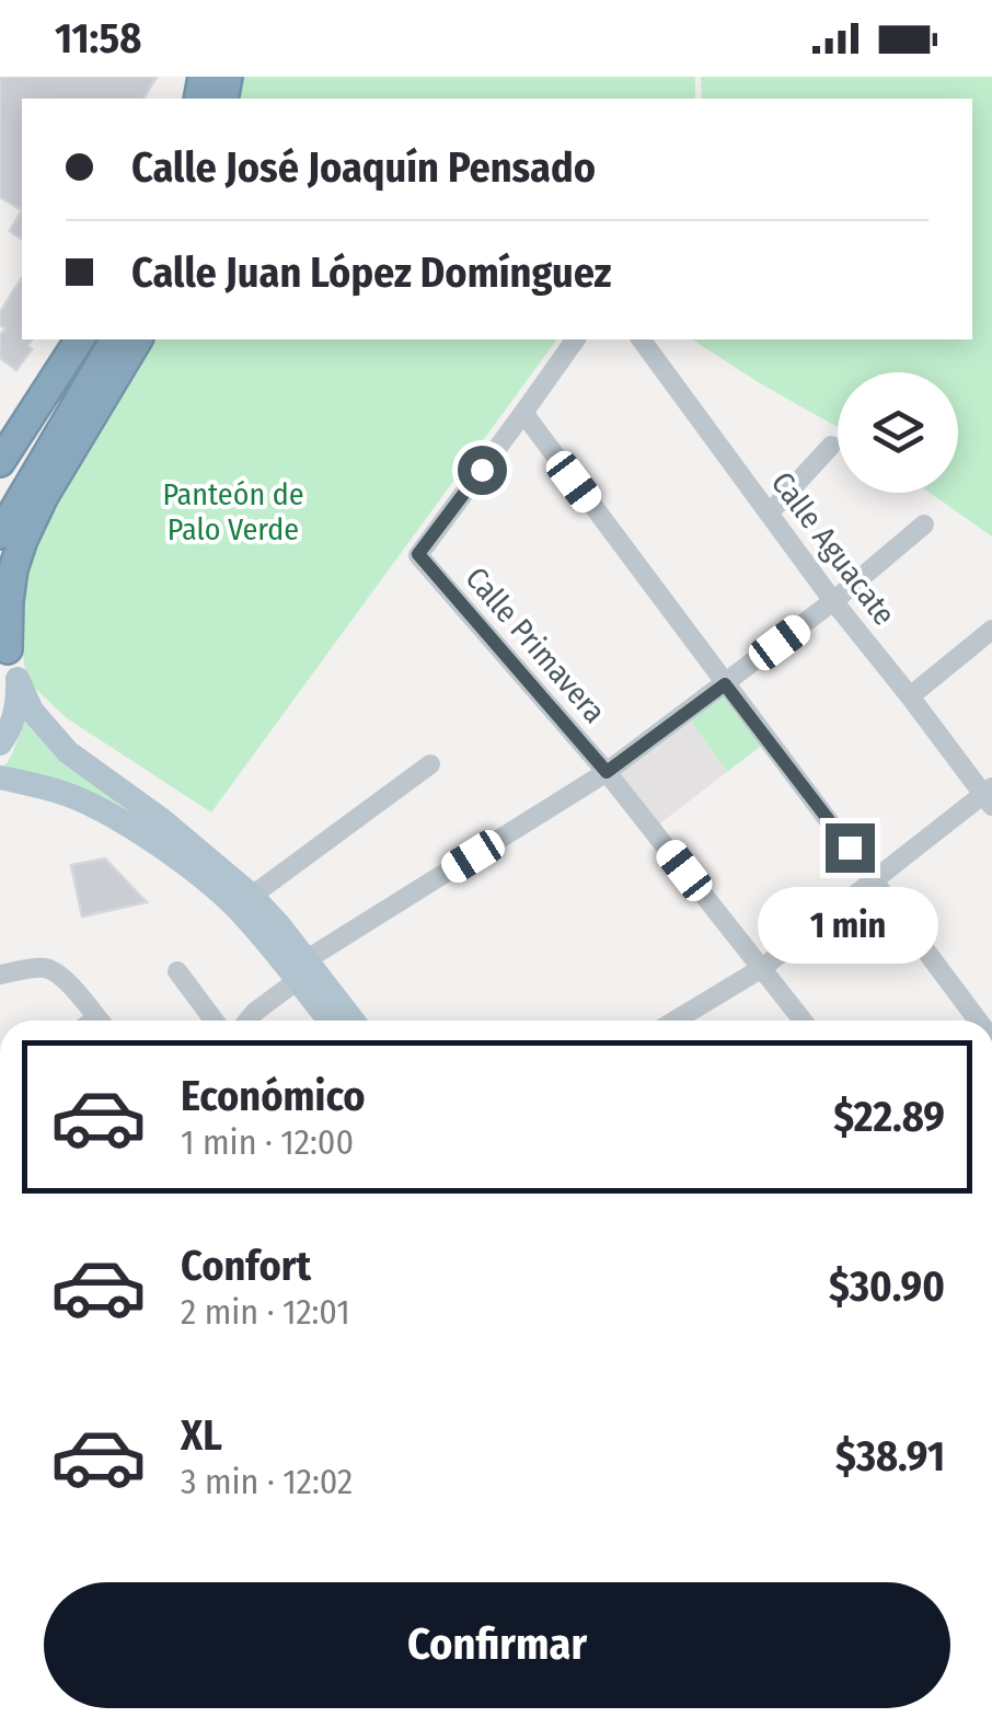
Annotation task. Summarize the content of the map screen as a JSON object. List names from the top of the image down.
{
  "streets": {
    "street": ["Calle Aguacate", "Calle Primavera"]
  },
  "parks": ["Panteón de Palo Verde"],
  "page": {
    "status": "11:58",
    "banner": ["Calle José Joaquín Pensado", "Calle Juan López Domínguez"],
    "bubble": "1 min",
    "list": [
      {
        "name": "Económico",
        "note": "1 min · 12:00",
        "value": "$22.89"
      },
      {
        "name": "Confort",
        "note": "2 min · 12:01",
        "value": "$30.90"
      },
      {
        "name": "XL",
        "note": "3 min · 12:02",
        "value": "$38.91"
      }
    ],
    "buttons": "Confirmar"
  }
}
